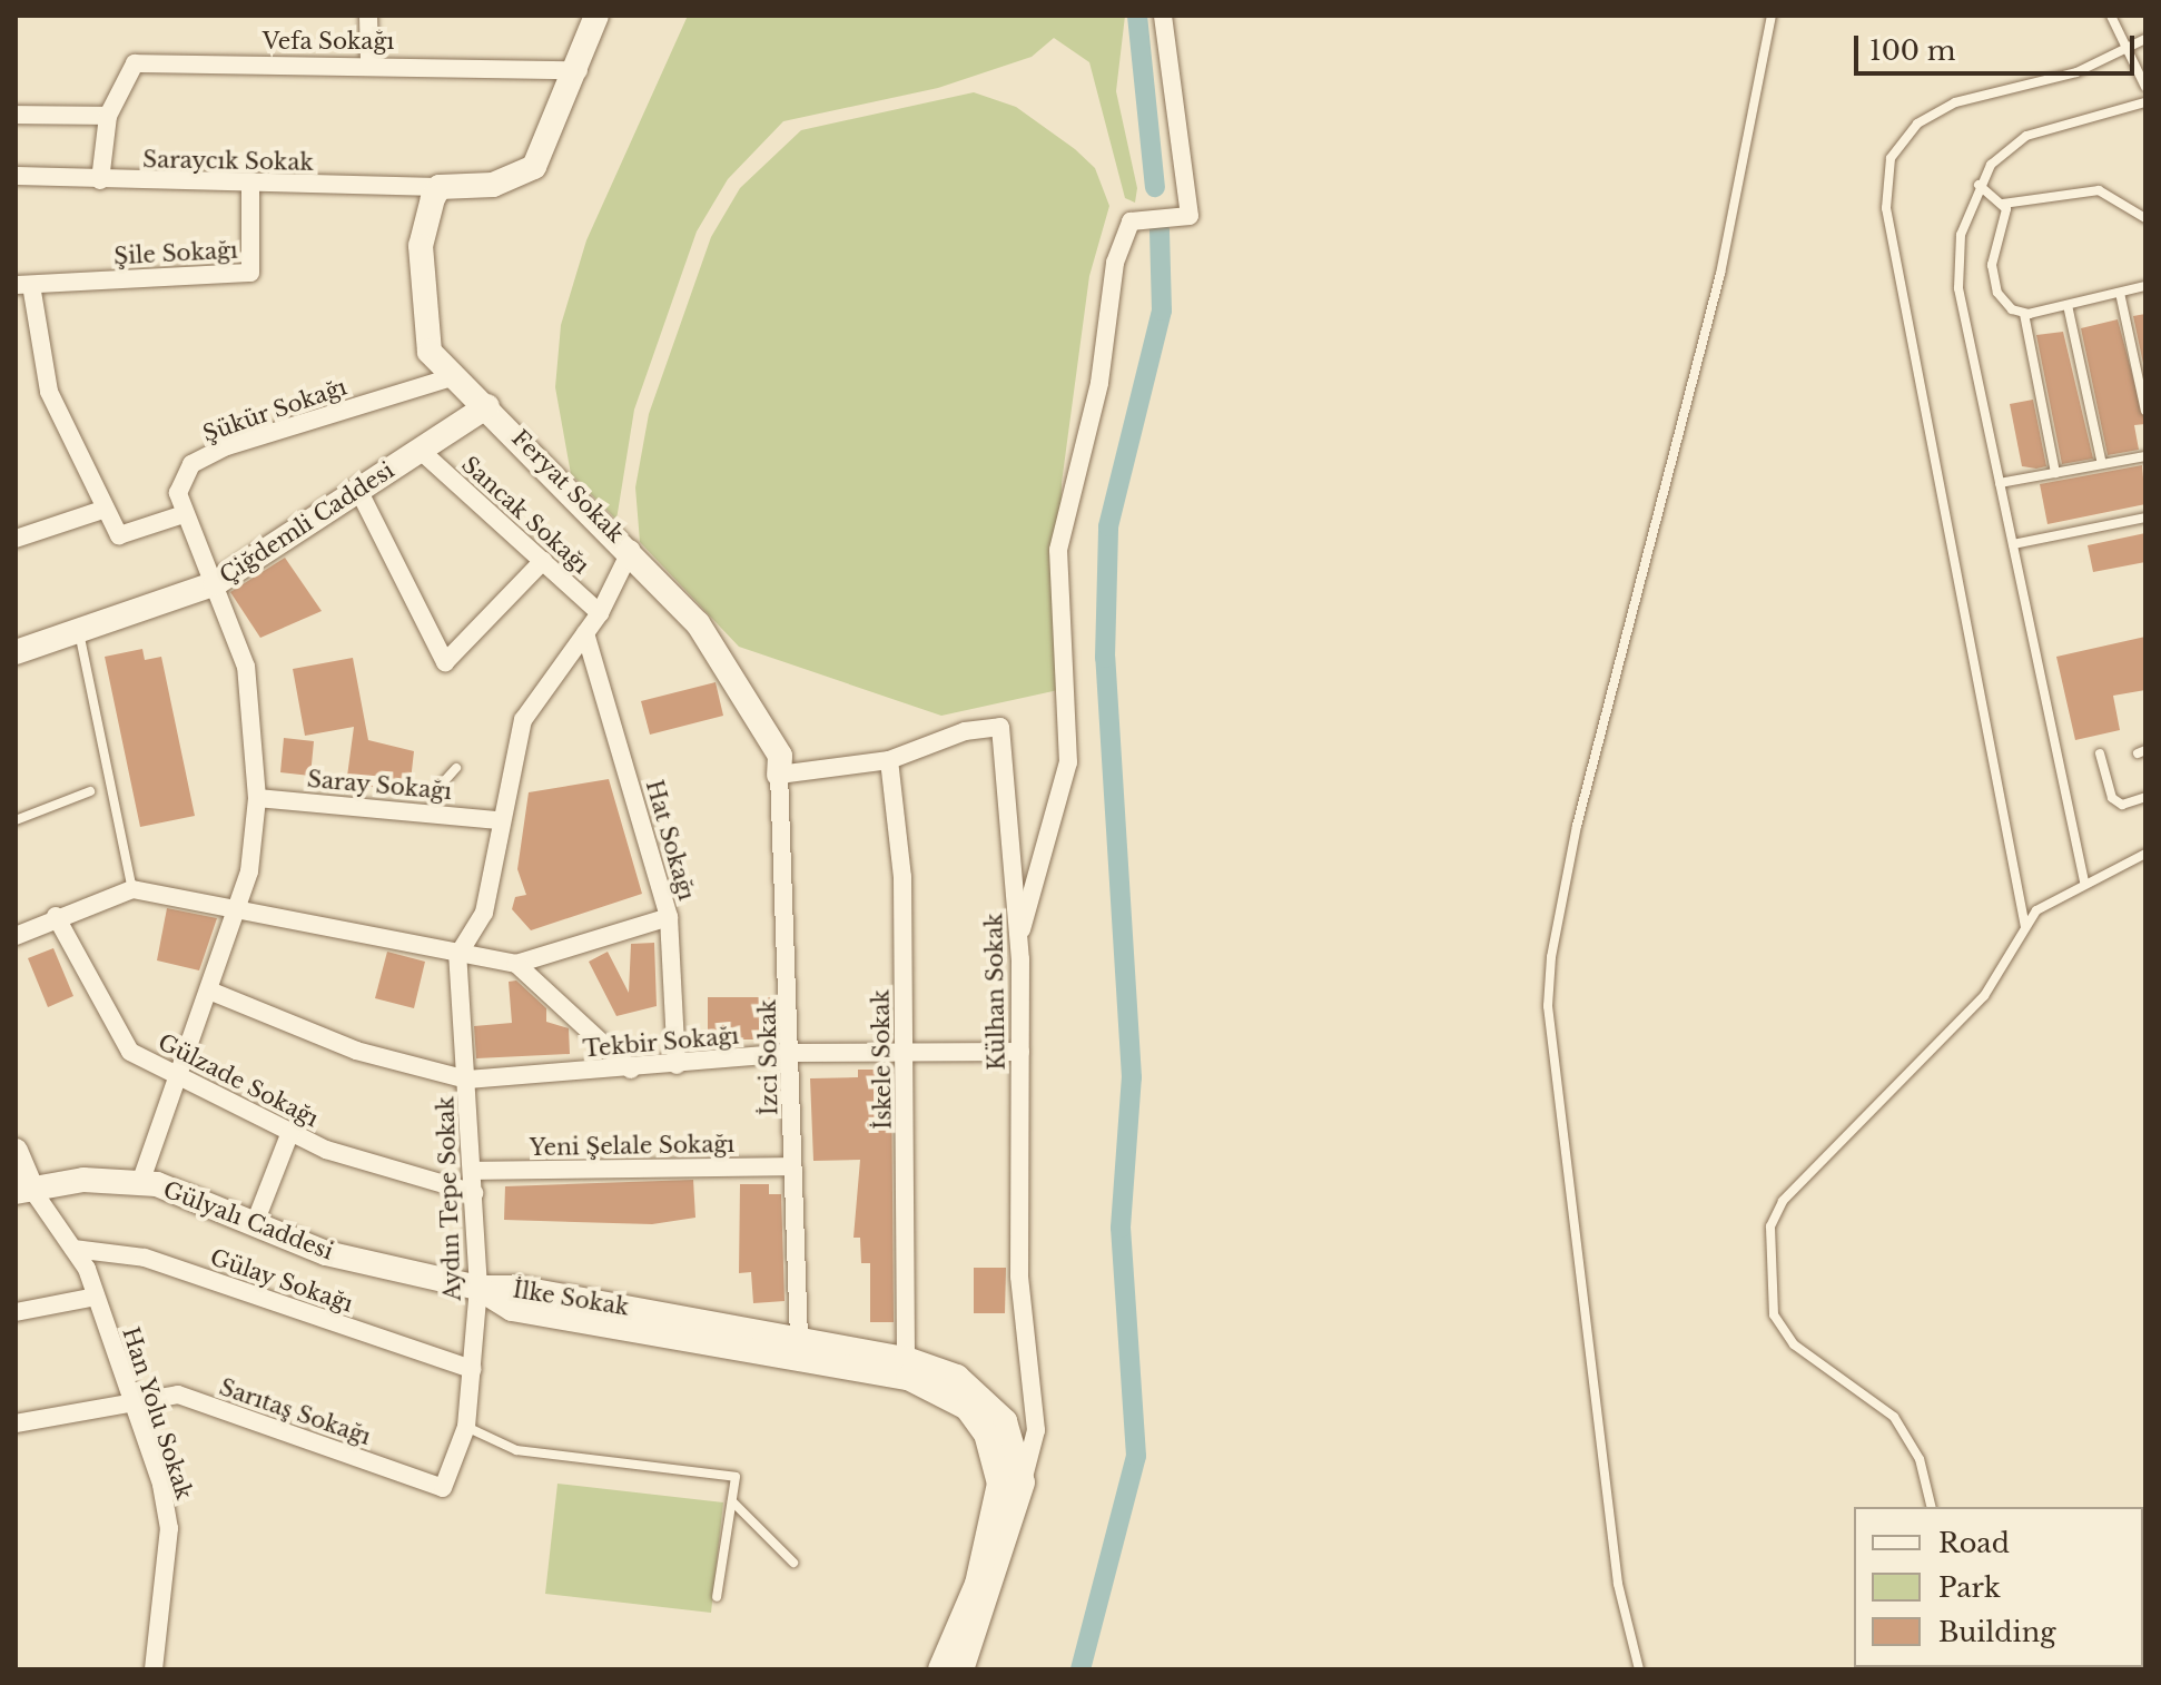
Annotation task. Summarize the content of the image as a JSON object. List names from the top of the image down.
{
  "streets": {
    "street": [
      "Vefa Sokağı",
      "Saraycık Sokak",
      "Şile Sokağı",
      "Şükür Sokağı",
      "Feryat Sokak",
      "Sancak Sokağı",
      "Çiğdemli Caddesi",
      "Saray Sokağı",
      "Hat Sokağı",
      "Külhan Sokak",
      "Tekbir Sokağı",
      "İzci Sokak",
      "İskele Sokak",
      "Gülzade Sokağı",
      "Yeni Şelale Sokağı",
      "Aydın Tepe Sokak",
      "Gülyalı Caddesi",
      "Gülay Sokağı",
      "İlke Sokak",
      "Sarıtaş Sokağı",
      "Han Yolu Sokak"
    ]
  },
  "crossings": [
    ["Vefa Sokağı", "Saraycık Sokak"],
    ["Saraycık Sokak", "Şile Sokağı"],
    ["Saraycık Sokak", "Feryat Sokak"],
    ["Şükür Sokağı", "Feryat Sokak"],
    ["Feryat Sokak", "Çiğdemli Caddesi"],
    ["Feryat Sokak", "Külhan Sokak"],
    ["Feryat Sokak", "İzci Sokak"],
    ["Sancak Sokağı", "Çiğdemli Caddesi"],
    ["Hat Sokağı", "Tekbir Sokağı"],
    ["Külhan Sokak", "Tekbir Sokağı"],
    ["Külhan Sokak", "İzci Sokak"],
    ["Külhan Sokak", "İskele Sokak"],
    ["Külhan Sokak", "İlke Sokak"],
    ["Tekbir Sokağı", "İzci Sokak"],
    ["Tekbir Sokağı", "İskele Sokak"],
    ["Tekbir Sokağı", "Aydın Tepe Sokak"],
    ["İzci Sokak", "Yeni Şelale Sokağı"],
    ["İzci Sokak", "İlke Sokak"],
    ["İskele Sokak", "İlke Sokak"],
    ["Gülzade Sokağı", "Aydın Tepe Sokak"],
    ["Yeni Şelale Sokağı", "Aydın Tepe Sokak"],
    ["Aydın Tepe Sokak", "Gülyalı Caddesi"],
    ["Aydın Tepe Sokak", "Gülay Sokağı"],
    ["Aydın Tepe Sokak", "İlke Sokak"],
    ["Aydın Tepe Sokak", "Sarıtaş Sokağı"],
    ["Gülyalı Caddesi", "İlke Sokak"],
    ["Gülyalı Caddesi", "Han Yolu Sokak"],
    ["Gülay Sokağı", "Han Yolu Sokak"],
    ["Sarıtaş Sokağı", "Han Yolu Sokak"]
  ],
  "legend": ["Road", "Park", "Building"],
  "scale_bar": "100 m"
}
